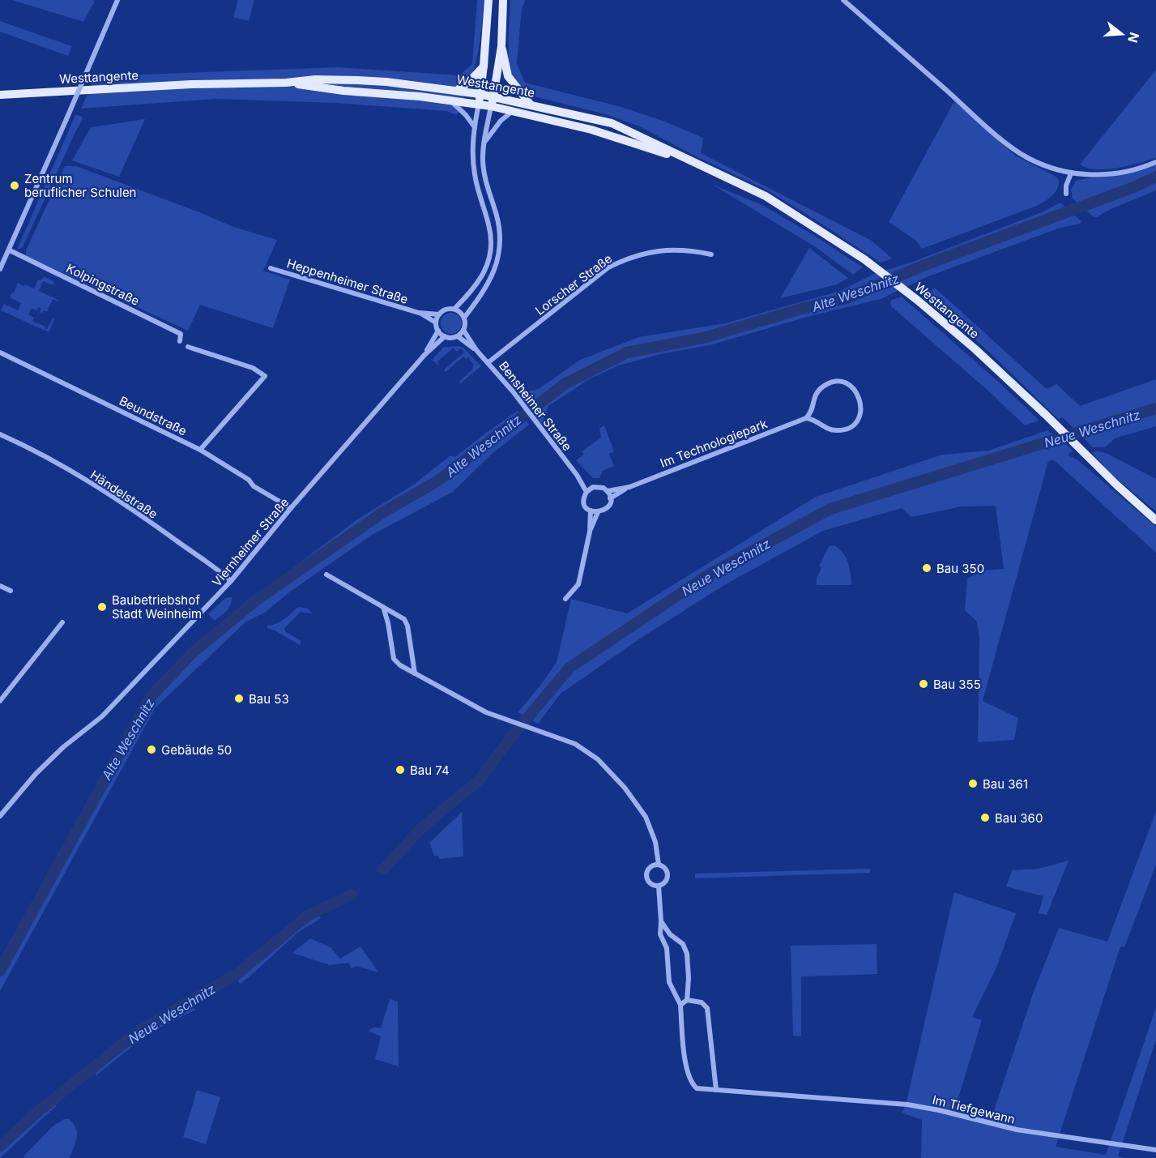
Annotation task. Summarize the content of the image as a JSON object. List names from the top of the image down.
{
  "streets": {
    "main road": ["Westtangente"],
    "street": [
      "Heppenheimer Straße",
      "Kolpingstraße",
      "Lorscher Straße",
      "Bensheimer Straße",
      "Beundstraße",
      "Im Technologiepark",
      "Händelstraße",
      "Viernheimer Straße",
      "Im Tiefgewann"
    ]
  },
  "crossings": [
    ["Heppenheimer Straße", "Bensheimer Straße"],
    ["Heppenheimer Straße", "Viernheimer Straße"],
    ["Lorscher Straße", "Bensheimer Straße"],
    ["Bensheimer Straße", "Im Technologiepark"],
    ["Bensheimer Straße", "Viernheimer Straße"],
    ["Beundstraße", "Viernheimer Straße"],
    ["Händelstraße", "Viernheimer Straße"]
  ],
  "water": ["Alte Weschnitz", "Neue Weschnitz"],
  "places": [
    "Zentrum beruflicher Schulen",
    "Bau 350",
    "Baubetriebshof Stadt Weinheim",
    "Bau 355",
    "Bau 53",
    "Gebäude 50",
    "Bau 74",
    "Bau 361",
    "Bau 360"
  ],
  "north": "right"
}
